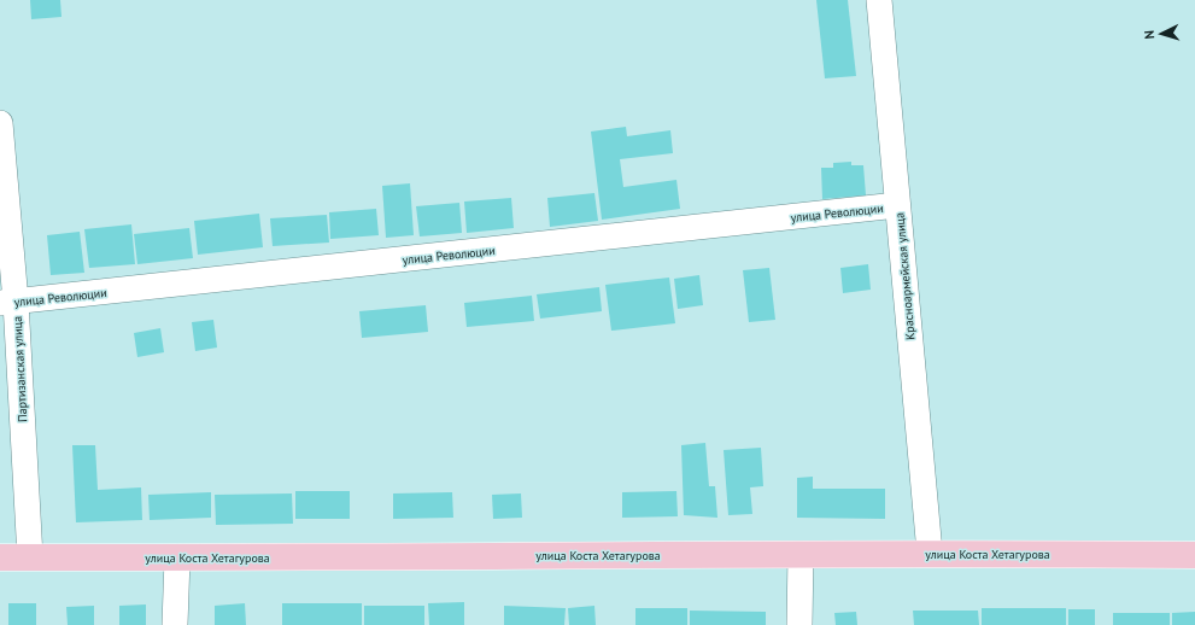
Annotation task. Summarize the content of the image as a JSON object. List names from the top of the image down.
{
  "streets": {
    "main road": ["улица Коста Хетагурова"],
    "street": ["улица Революции", "Красноармейская улица", "Партизанская улица"]
  },
  "crossings": [
    ["улица Революции", "Красноармейская улица"],
    ["улица Революции", "Партизанская улица"],
    ["Красноармейская улица", "улица Коста Хетагурова"],
    ["Партизанская улица", "улица Коста Хетагурова"]
  ],
  "north": "left"
}
